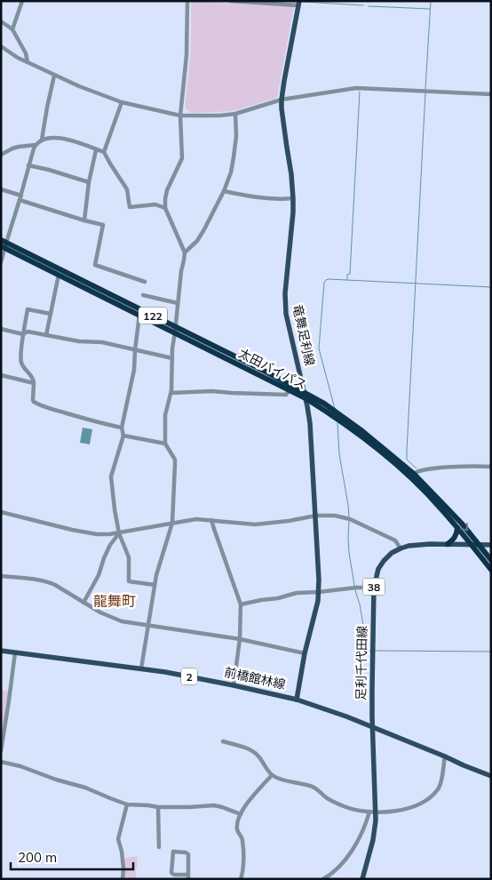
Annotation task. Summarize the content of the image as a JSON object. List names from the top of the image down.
{
  "streets": {
    "highway": ["122", "太田バイパス"],
    "main road": [
      "竜舞足利線",
      "38",
      "足利千代田線",
      "2",
      "前橋館林線"
    ]
  },
  "crossings": [
    ["竜舞足利線", "太田バイパス"],
    ["竜舞足利線", "前橋館林線"],
    ["太田バイパス", "足利千代田線"],
    ["足利千代田線", "前橋館林線"]
  ],
  "districts": ["龍舞町"],
  "scale_bar": "200 m"
}
